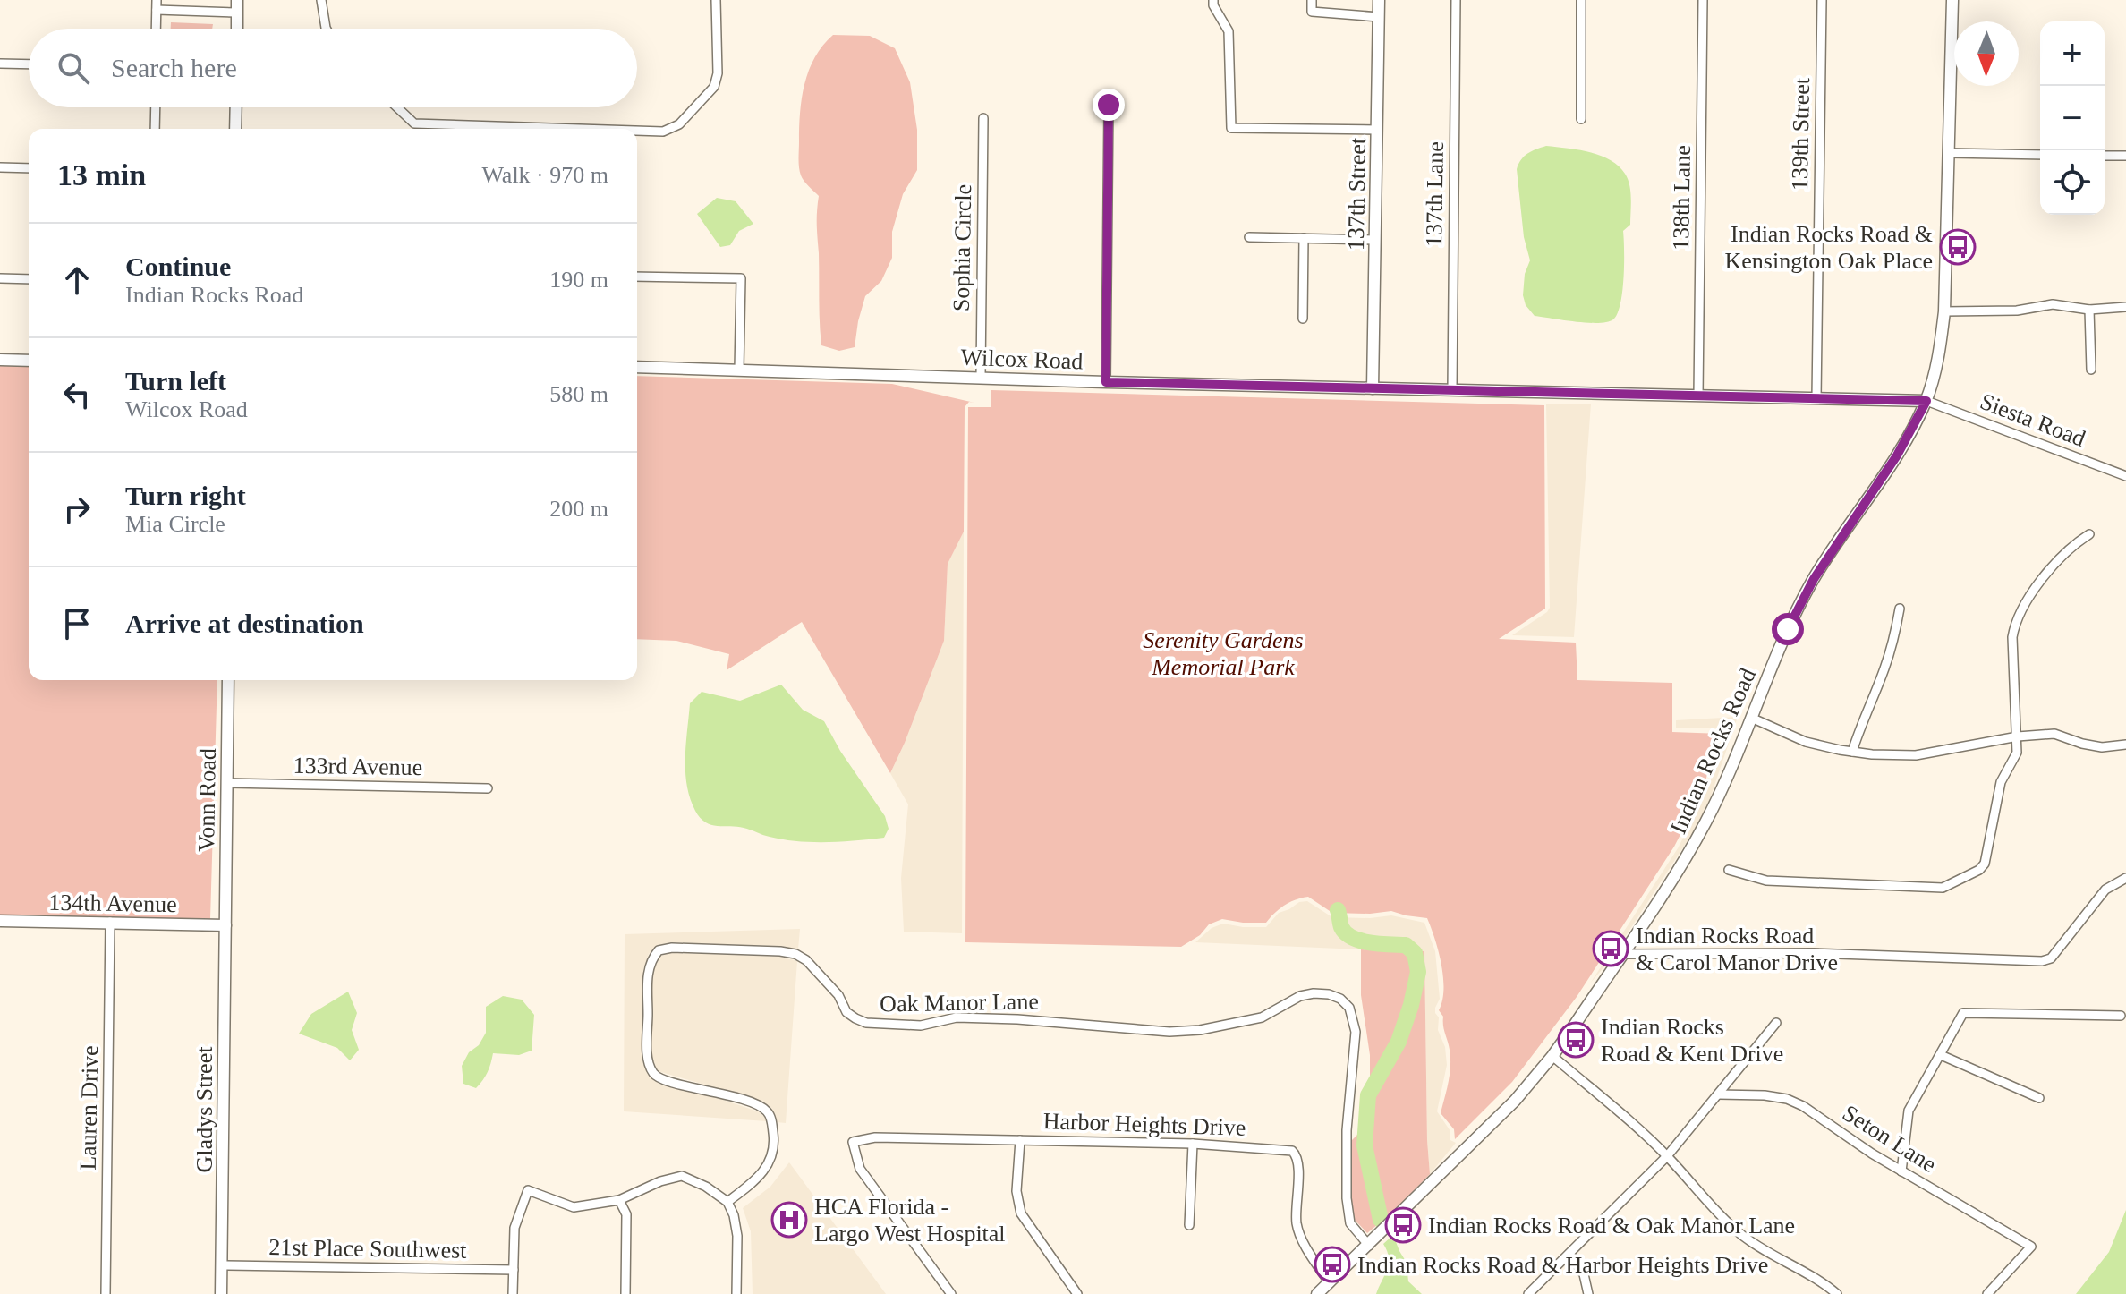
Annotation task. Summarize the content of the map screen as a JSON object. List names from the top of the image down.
{
  "streets": {
    "street": [
      "139th Street",
      "137th Street",
      "137th Lane",
      "138th Lane",
      "Sophia Circle",
      "Wilcox Road",
      "Siesta Road",
      "Indian Rocks Road",
      "133rd Avenue",
      "Vonn Road",
      "134th Avenue",
      "Oak Manor Lane",
      "Lauren Drive",
      "Gladys Street",
      "Harbor Heights Drive",
      "Seton Lane",
      "21st Place Southwest"
    ]
  },
  "crossings": [
    ["139th Street", "Wilcox Road"],
    ["137th Street", "Wilcox Road"],
    ["137th Lane", "Wilcox Road"],
    ["138th Lane", "Wilcox Road"],
    ["Sophia Circle", "Wilcox Road"],
    ["Wilcox Road", "Siesta Road"],
    ["Wilcox Road", "Indian Rocks Road"],
    ["Siesta Road", "Indian Rocks Road"],
    ["Indian Rocks Road", "Oak Manor Lane"],
    ["Indian Rocks Road", "Harbor Heights Drive"],
    ["133rd Avenue", "Vonn Road"],
    ["Vonn Road", "134th Avenue"],
    ["Vonn Road", "Gladys Street"],
    ["134th Avenue", "Lauren Drive"],
    ["134th Avenue", "Gladys Street"],
    ["Gladys Street", "21st Place Southwest"]
  ],
  "parks": ["Serenity Gardens Memorial Park"],
  "places": {
    "bus stop": [
      "Indian Rocks Road & Kensington Oak Place",
      "Indian Rocks Road & Carol Manor Drive",
      "Indian Rocks Road & Kent Drive",
      "Indian Rocks Road & Oak Manor Lane",
      "Indian Rocks Road & Harbor Heights Drive"
    ],
    "hospital": ["HCA Florida - Largo West Hospital"]
  },
  "north": "bottom",
  "page": {
    "map_buttons": ["+", "−"],
    "search": "Search here",
    "heading": ["13 min", "Walk · 970 m"],
    "list": [
      ["Continue", "Indian Rocks Road", "190 m"],
      ["Turn left", "Wilcox Road", "580 m"],
      ["Turn right", "Mia Circle", "200 m"],
      "Arrive at destination"
    ]
  }
}
